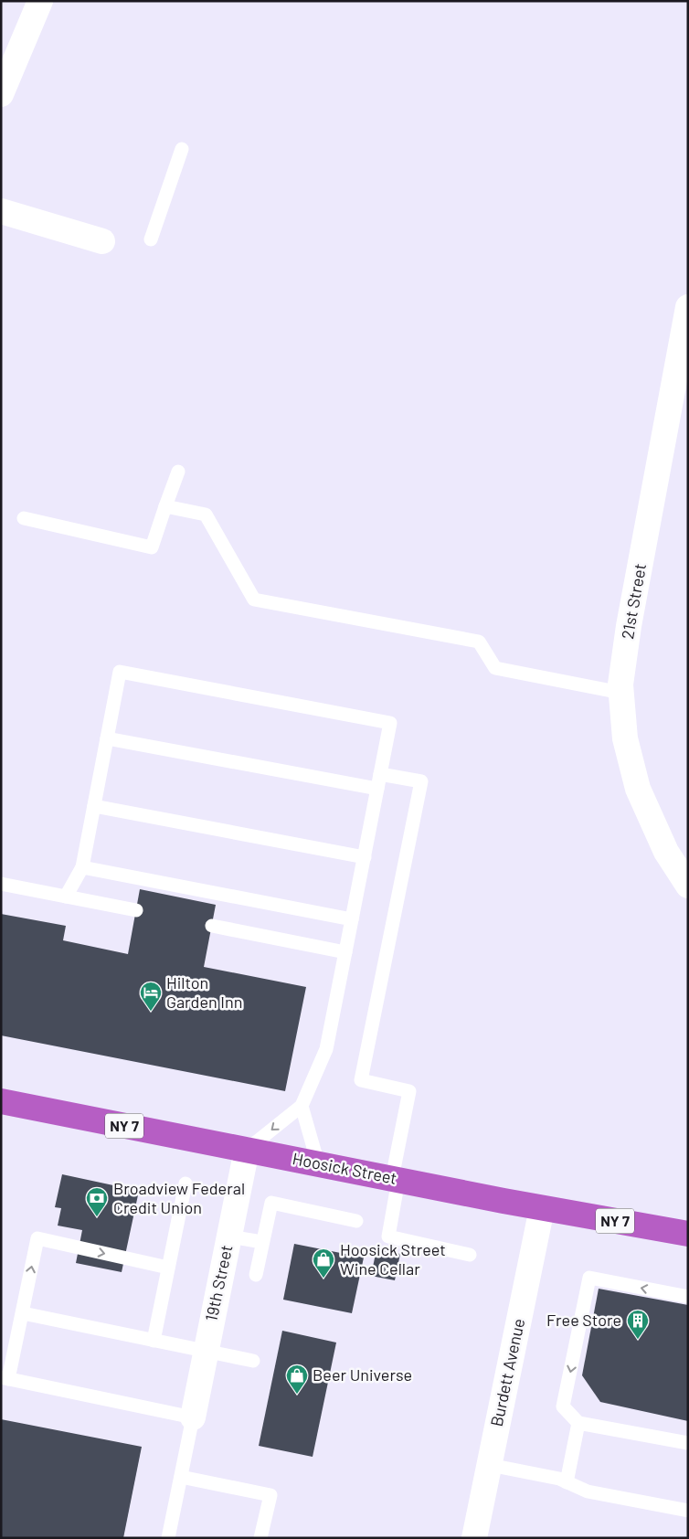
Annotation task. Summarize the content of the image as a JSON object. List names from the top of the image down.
{
  "streets": {
    "highway": ["NY 7", "Hoosick Street"],
    "street": ["21st Street", "19th Street", "Burdett Avenue"]
  },
  "crossings": [
    ["Hoosick Street", "19th Street"],
    ["Hoosick Street", "Burdett Avenue"]
  ],
  "places": {
    "hotel": ["Hilton Garden Inn"],
    "bank": ["Broadview Federal Credit Union"],
    "shop": ["Hoosick Street Wine Cellar", "Beer Universe"],
    "building": ["Free Store"]
  }
}
